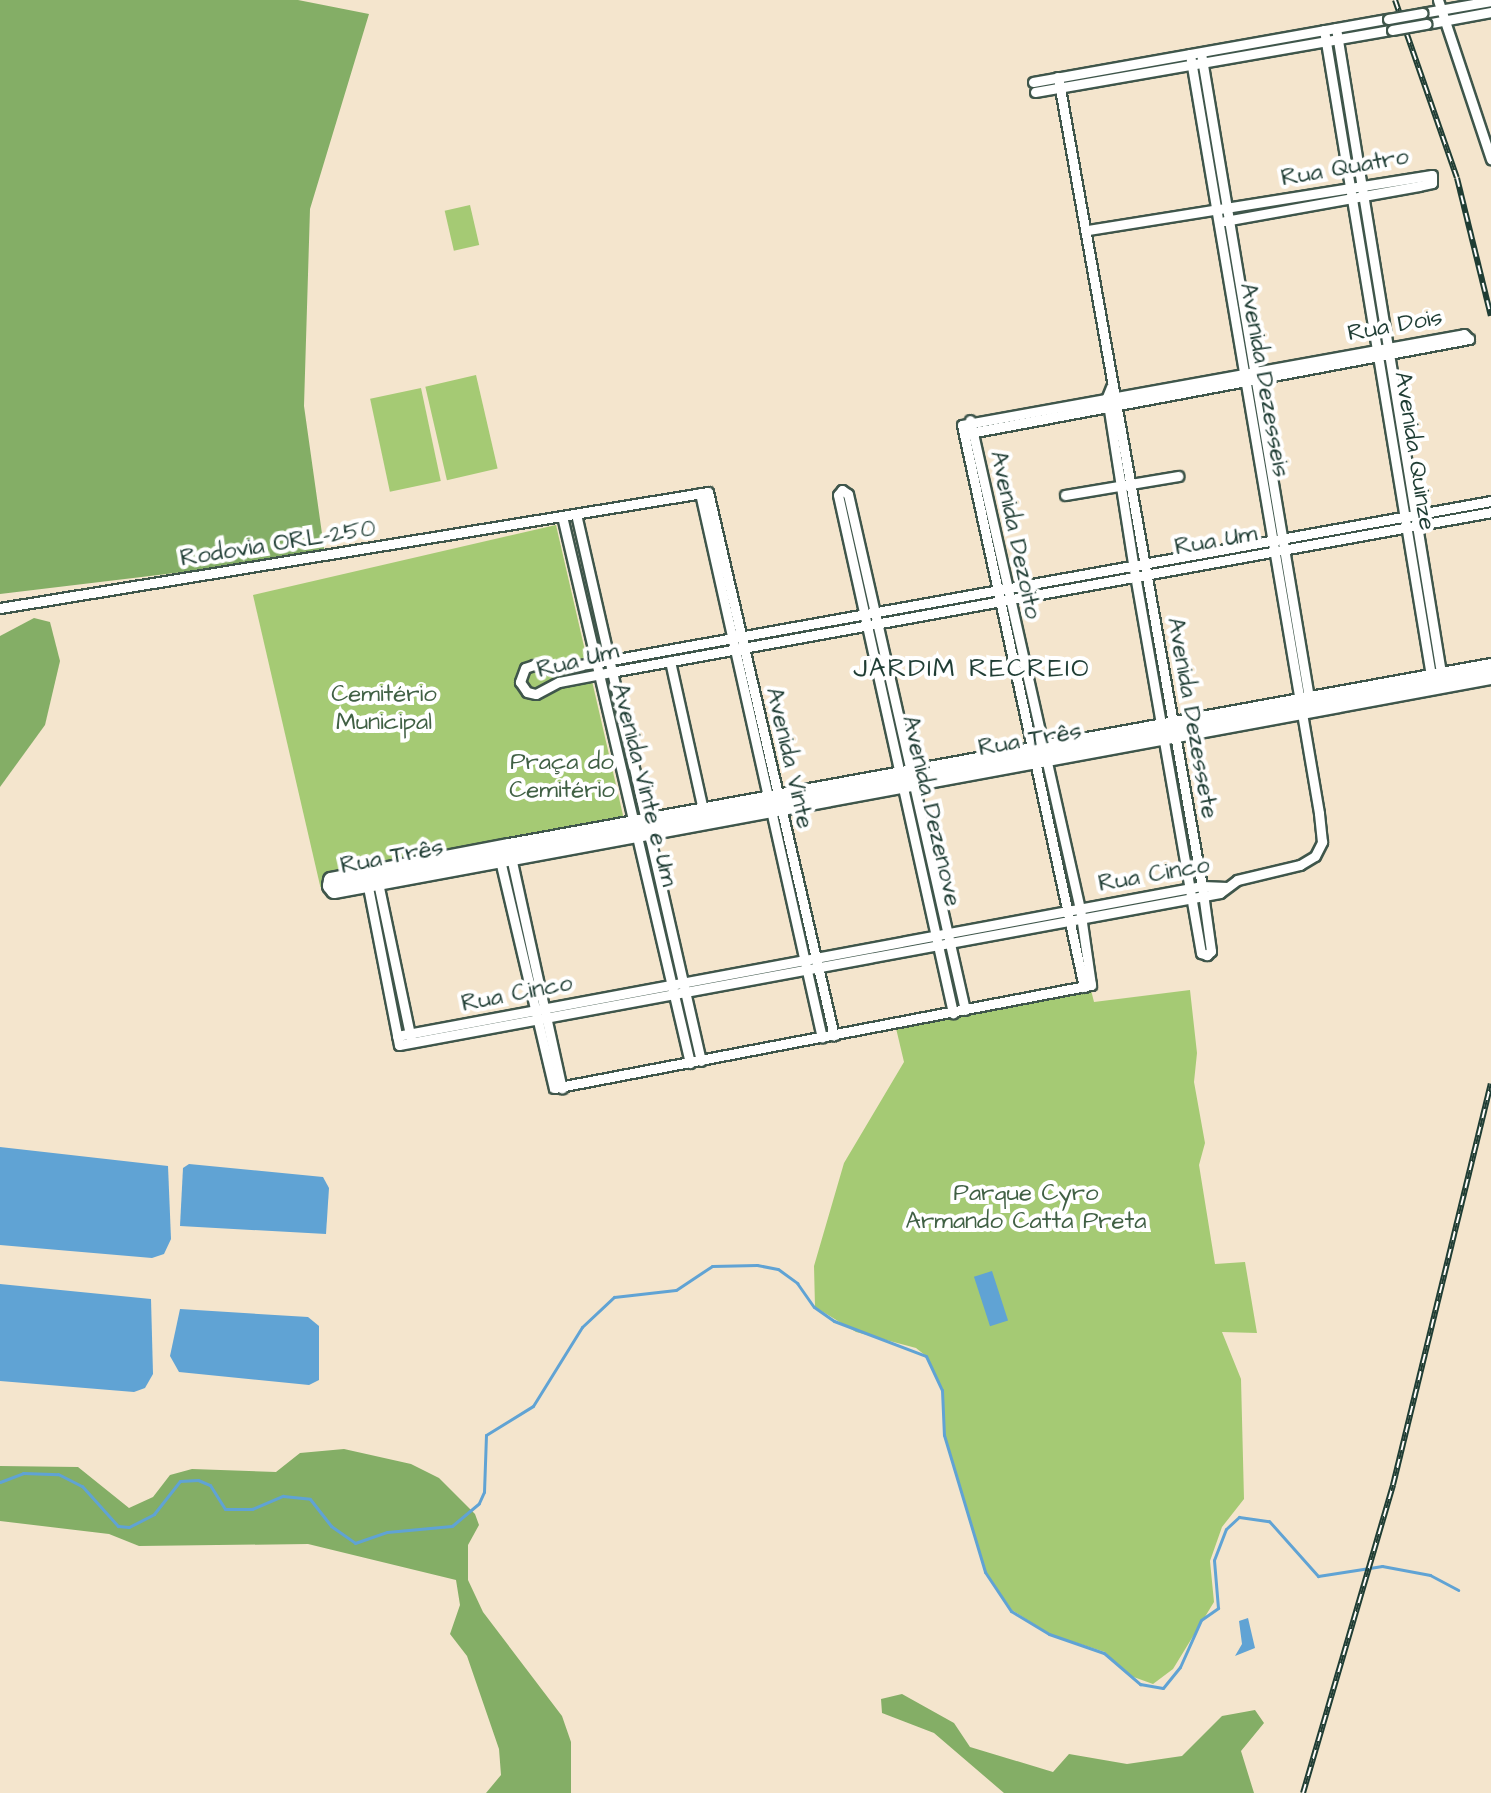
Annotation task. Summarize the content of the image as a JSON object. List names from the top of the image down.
{
  "streets": {
    "street": [
      "Rua Quatro",
      "Rua Dois",
      "Avenida Dezesseis",
      "Avenida Quinze",
      "Avenida Dezoito",
      "Rua Um",
      "Rodovia ORL-250",
      "Avenida Dezessete",
      "Rua Três",
      "Avenida Vinte",
      "Avenida Vinte e Um",
      "Avenida Dezenove",
      "Rua Cinco"
    ]
  },
  "crossings": [
    ["Rua Quatro", "Avenida Dezesseis"],
    ["Rua Quatro", "Avenida Quinze"],
    ["Rua Quatro", "Avenida Dezessete"],
    ["Rua Dois", "Avenida Dezesseis"],
    ["Rua Dois", "Avenida Quinze"],
    ["Rua Dois", "Avenida Dezoito"],
    ["Rua Dois", "Avenida Dezessete"],
    ["Avenida Dezesseis", "Rua Um"],
    ["Avenida Dezesseis", "Rua Três"],
    ["Avenida Dezesseis", "Rua Cinco"],
    ["Avenida Quinze", "Rua Um"],
    ["Avenida Quinze", "Rua Três"],
    ["Avenida Dezoito", "Rua Um"],
    ["Avenida Dezoito", "Rua Três"],
    ["Avenida Dezoito", "Avenida Dezenove"],
    ["Avenida Dezoito", "Rua Cinco"],
    ["Rua Um", "Avenida Dezessete"],
    ["Rua Um", "Avenida Vinte"],
    ["Rua Um", "Avenida Vinte e Um"],
    ["Rua Um", "Avenida Dezenove"],
    ["Rodovia ORL-250", "Avenida Vinte e Um"],
    ["Avenida Dezessete", "Rua Três"],
    ["Avenida Dezessete", "Rua Cinco"],
    ["Rua Três", "Avenida Vinte"],
    ["Rua Três", "Avenida Vinte e Um"],
    ["Rua Três", "Avenida Dezenove"],
    ["Rua Três", "Rua Cinco"],
    ["Avenida Vinte", "Avenida Vinte e Um"],
    ["Avenida Vinte", "Rua Cinco"],
    ["Avenida Vinte e Um", "Rua Cinco"],
    ["Avenida Dezenove", "Rua Cinco"]
  ],
  "districts": ["JARDIM RECREIO"],
  "parks": ["Cemitério Municipal", "Praça do Cemitério", "Parque Cyro Armando Catta Preta"]
}
